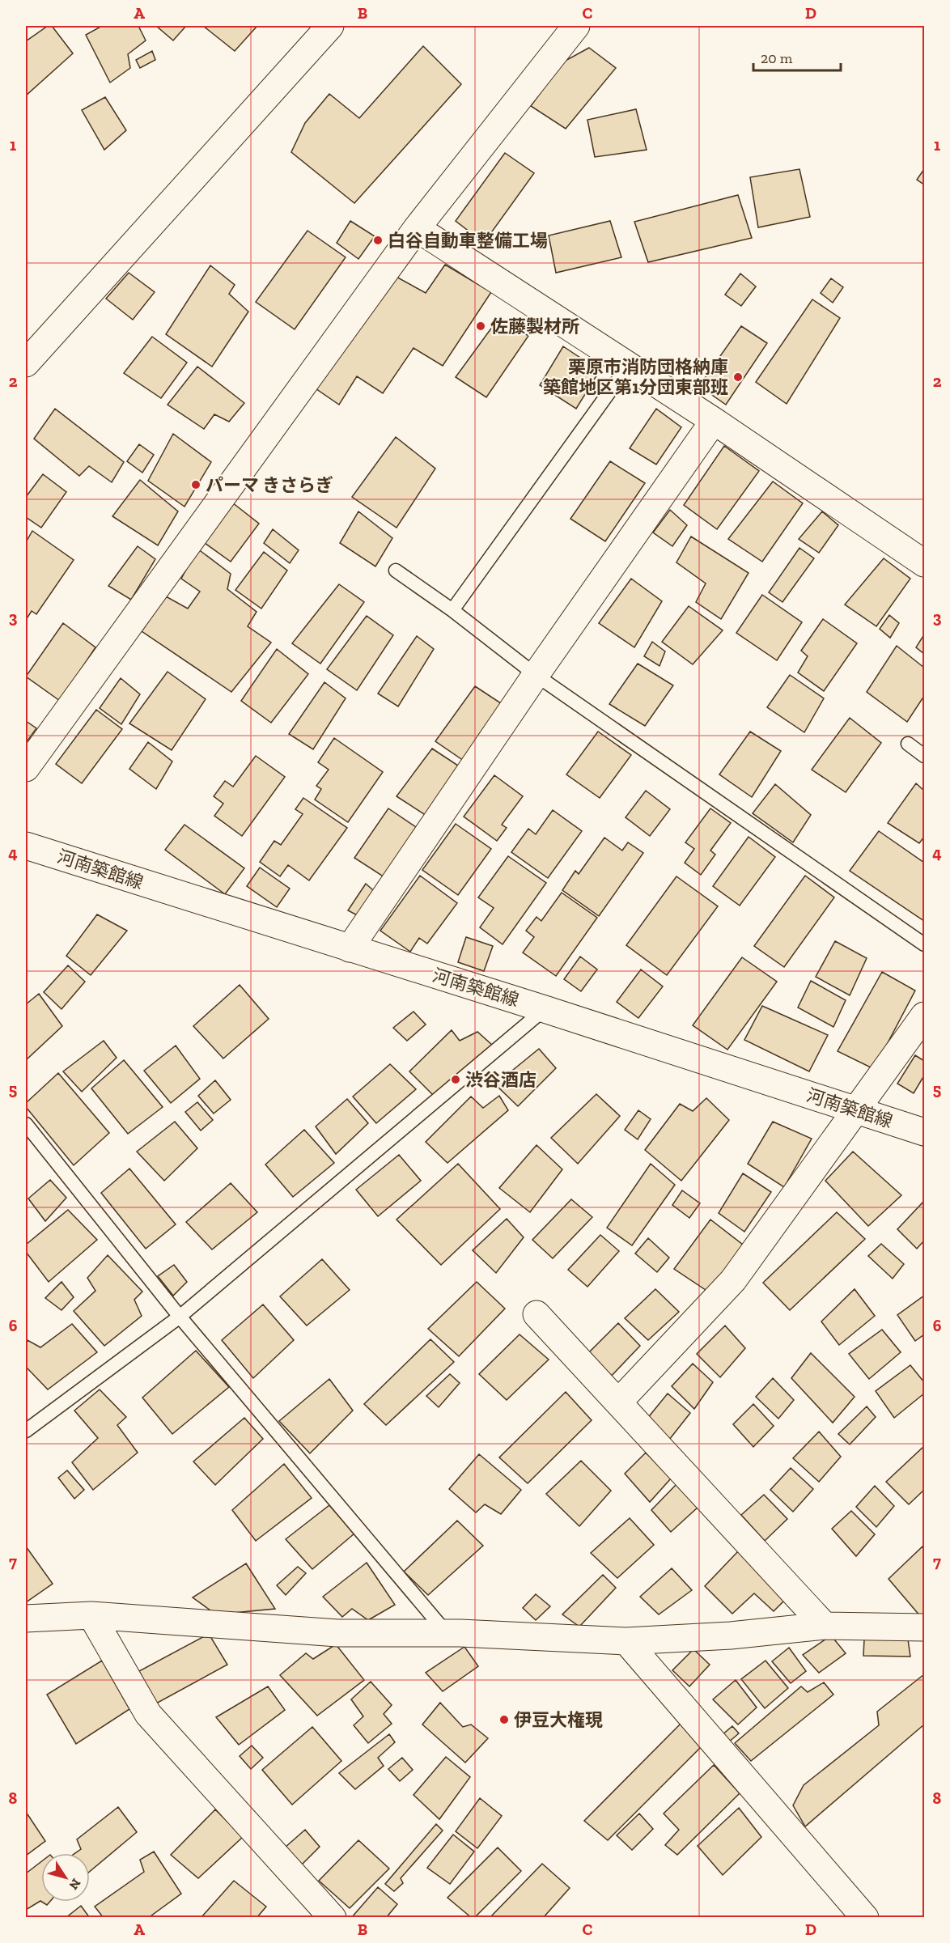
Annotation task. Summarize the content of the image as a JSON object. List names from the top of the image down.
{
  "streets": {
    "street": ["河南築館線"]
  },
  "places": [
    "白谷自動車整備工場",
    "佐藤製材所",
    "栗原市消防団格納庫 築館地区第1分団東部班",
    "パーマ きさらぎ",
    "渋谷酒店",
    "伊豆大権現"
  ],
  "scale_bar": "20 m",
  "north": "bottom right",
  "grid": {
    "columns": [
      "A",
      "B",
      "C",
      "D"
    ],
    "rows": [
      "1",
      "2",
      "3",
      "4",
      "5",
      "6",
      "7",
      "8"
    ]
  }
}
